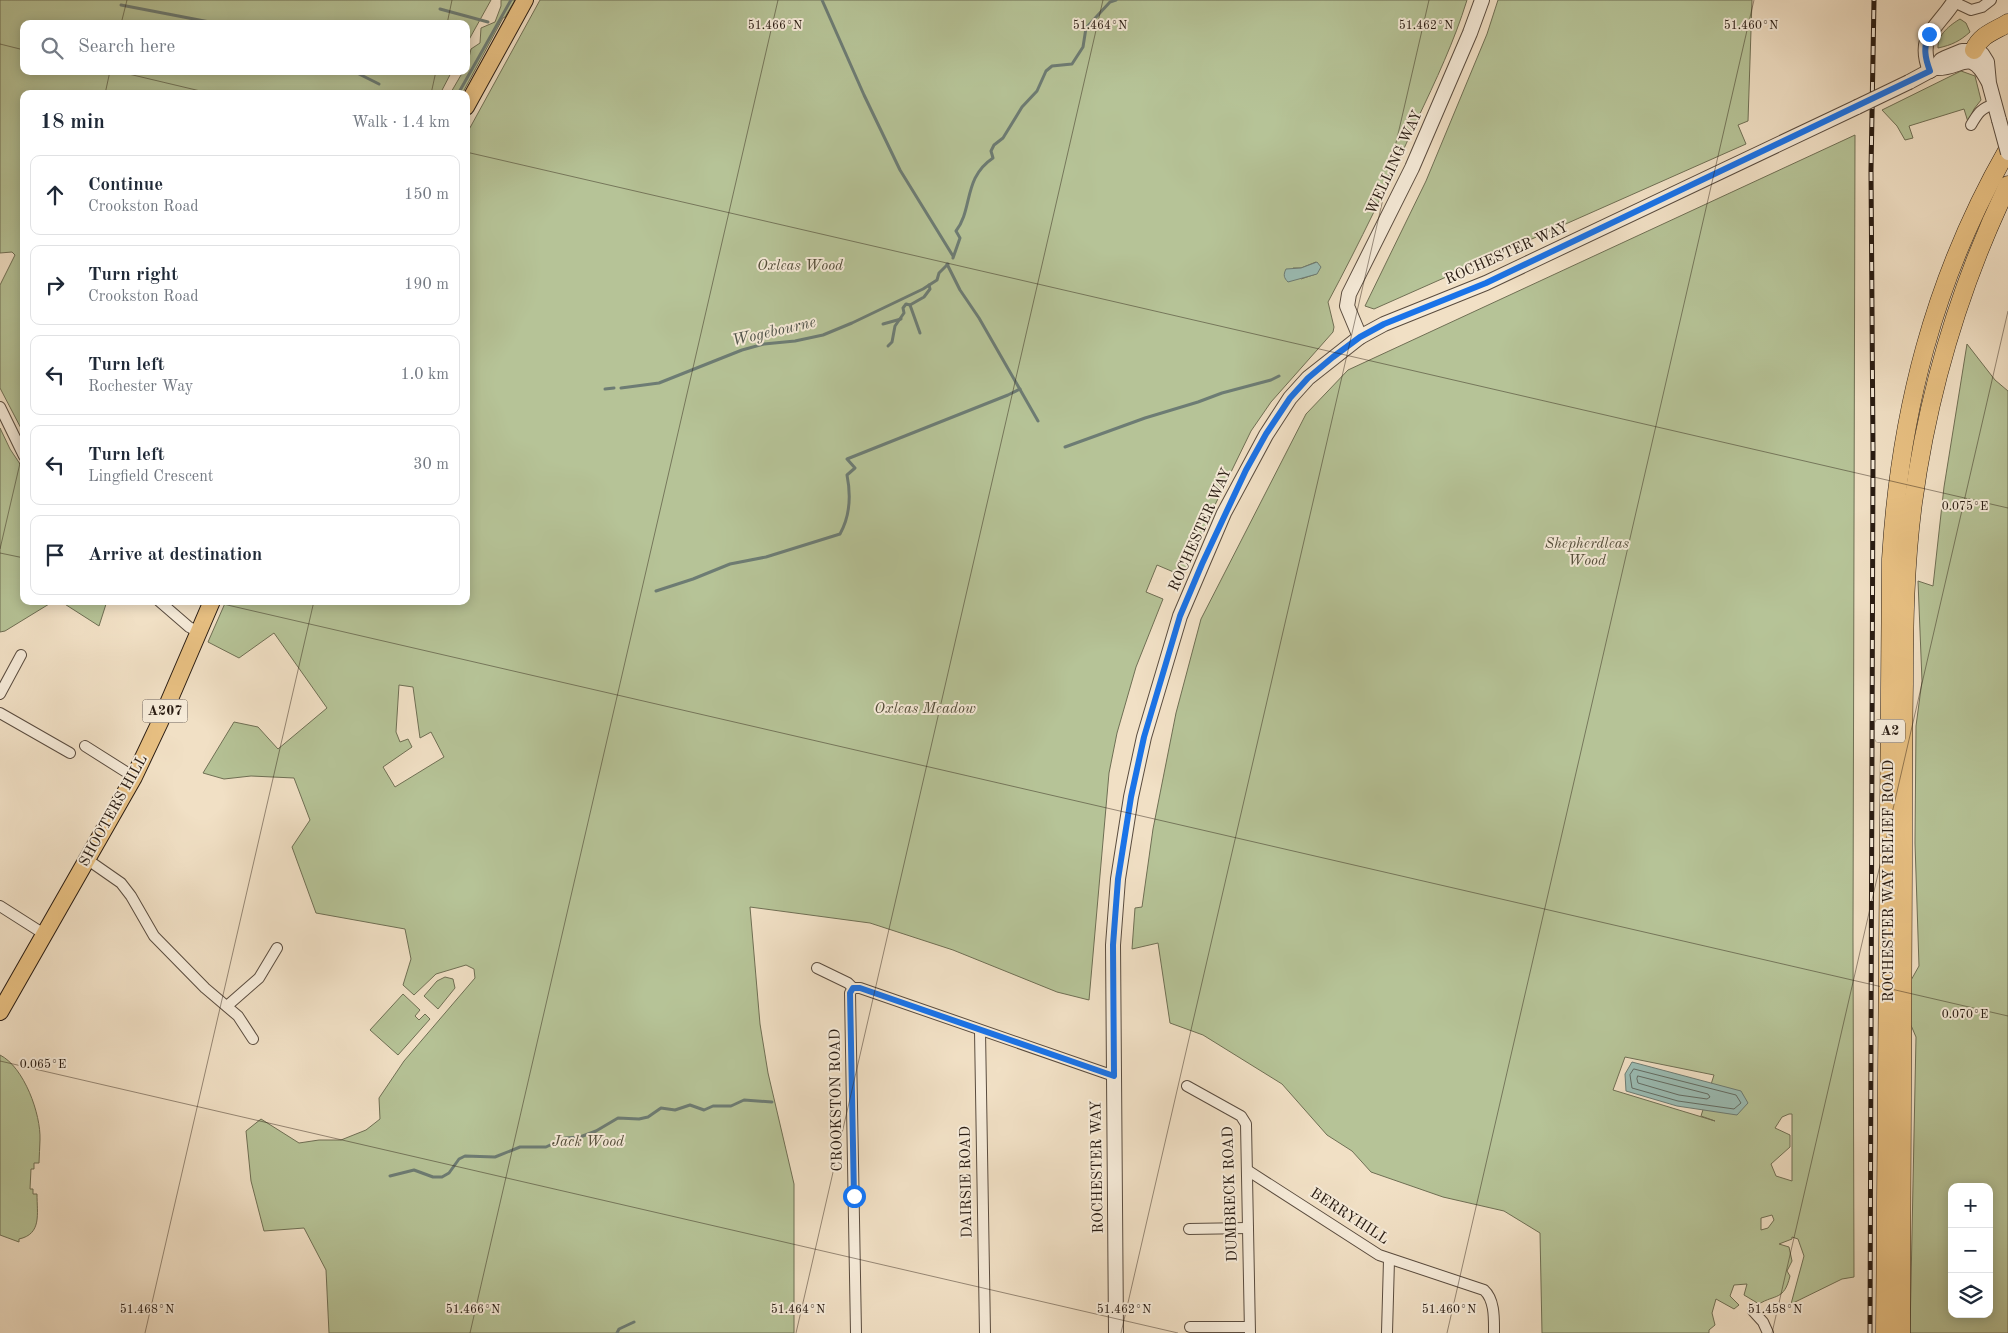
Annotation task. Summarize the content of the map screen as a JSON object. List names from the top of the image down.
{
  "streets": {
    "highway": ["A2", "ROCHESTER WAY RELIEF ROAD"],
    "main road": ["A207", "SHOOTERS HILL"],
    "street": [
      "WELLING WAY",
      "ROCHESTER WAY",
      "CROOKSTON ROAD",
      "DAIRSIE ROAD",
      "DUMBRECK ROAD",
      "BERRYHILL"
    ]
  },
  "crossings": [
    ["WELLING WAY", "ROCHESTER WAY"],
    ["DUMBRECK ROAD", "BERRYHILL"]
  ],
  "water": ["Wogebourne"],
  "parks": [
    "Oxleas Wood",
    "Shepherdleas Wood",
    "Oxleas Meadow",
    "Jack Wood"
  ],
  "page": {
    "search": "Search here",
    "heading": ["18 min", "Walk · 1.4 km"],
    "list": [
      ["Continue", "Crookston Road", "150 m"],
      ["Turn right", "Crookston Road", "190 m"],
      ["Turn left", "Rochester Way", "1.0 km"],
      ["Turn left", "Lingfield Crescent", "30 m"],
      "Arrive at destination"
    ],
    "map_buttons": ["+", "−"]
  },
  "coordinates": [
    "51.466°N",
    "51.464°N",
    "51.462°N",
    "51.460°N",
    "0.075°E",
    "0.070°E",
    "0.065°E",
    "51.468°N",
    "51.458°N"
  ]
}
